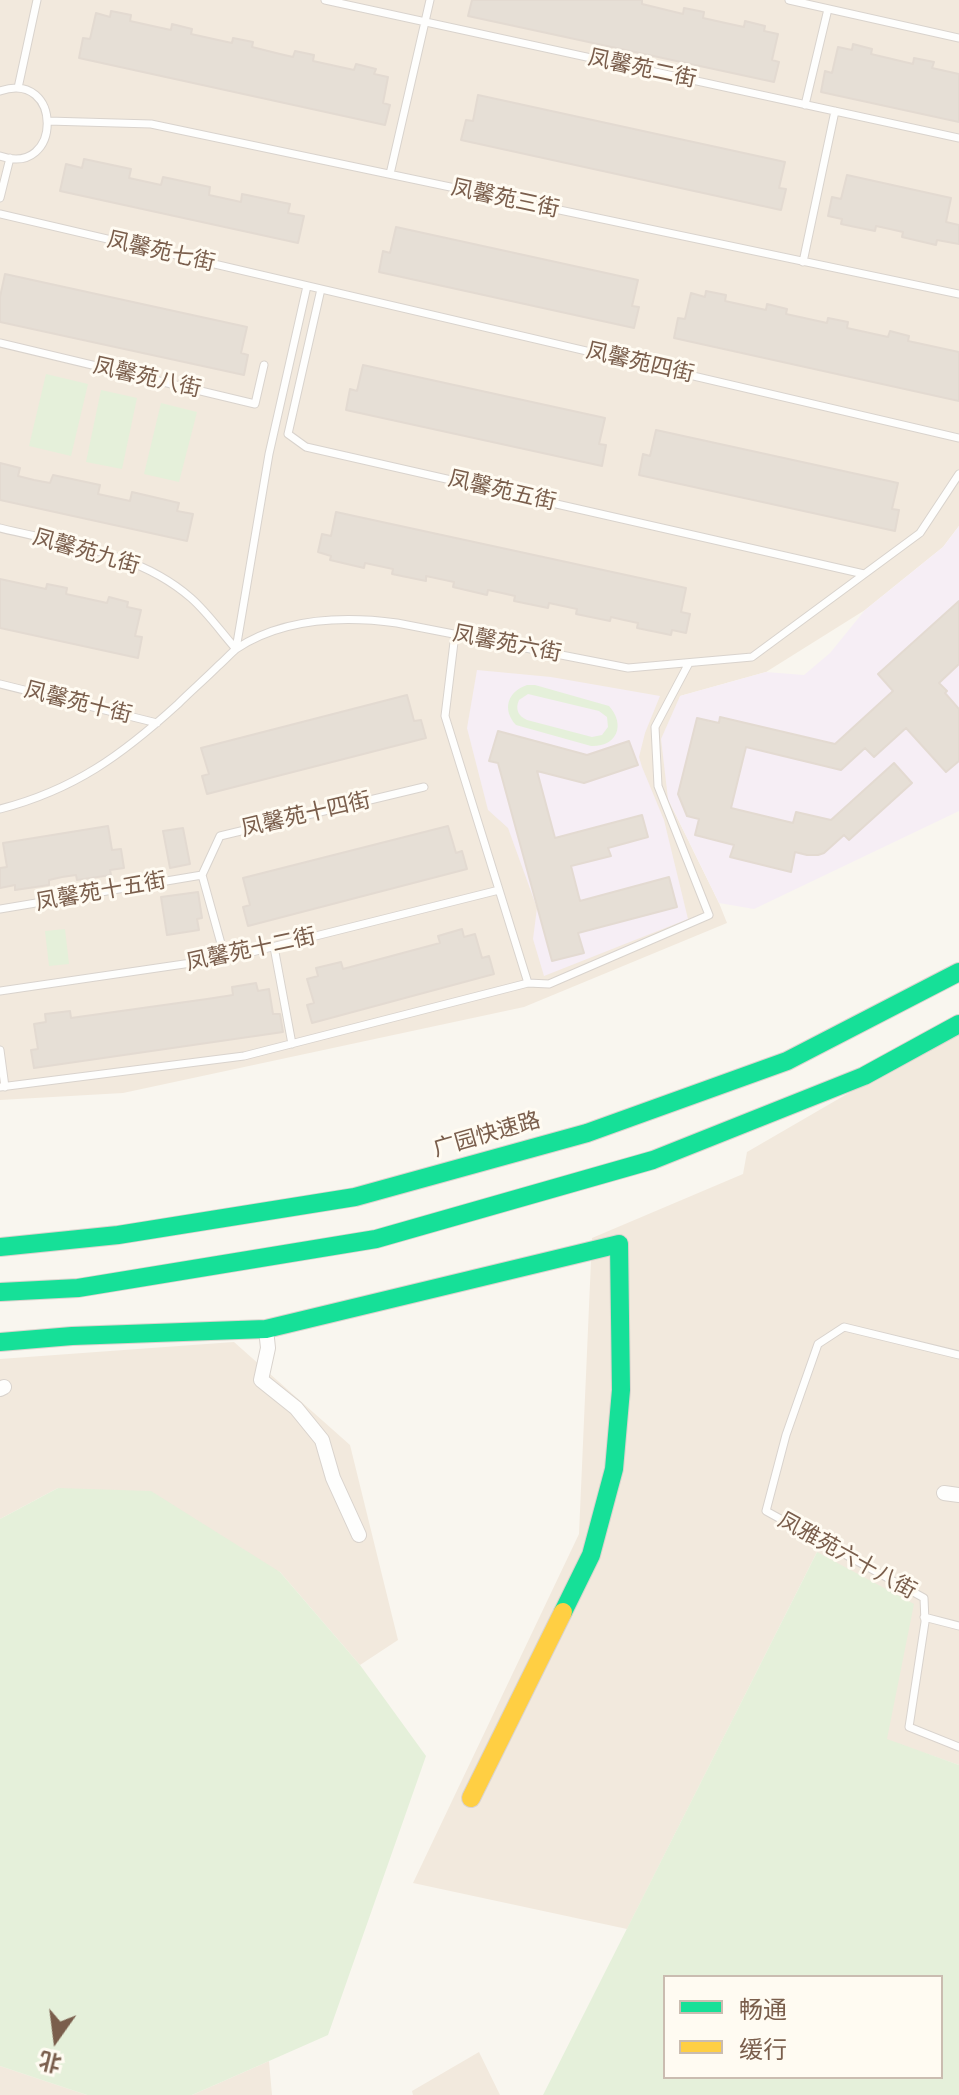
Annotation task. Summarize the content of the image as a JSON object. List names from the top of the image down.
{
  "streets": {
    "main road": ["广园快速路"],
    "lane": [
      "凤馨苑二街",
      "凤馨苑三街",
      "凤馨苑七街",
      "凤馨苑四街",
      "凤馨苑八街",
      "凤馨苑五街",
      "凤馨苑九街",
      "凤馨苑六街",
      "凤馨苑十街",
      "凤馨苑十四街",
      "凤馨苑十五街",
      "凤馨苑十二街",
      "凤雅苑六十八街"
    ]
  },
  "crossings": [
    ["凤馨苑七街", "凤馨苑四街"],
    ["凤馨苑七街", "凤馨苑五街"],
    ["凤馨苑四街", "凤馨苑五街"],
    ["凤馨苑五街", "凤馨苑六街"],
    ["凤馨苑九街", "凤馨苑六街"],
    ["凤馨苑六街", "凤馨苑十街"],
    ["凤馨苑十四街", "凤馨苑十五街"]
  ],
  "legend": ["畅通", "缓行"],
  "north": "bottom"
}
